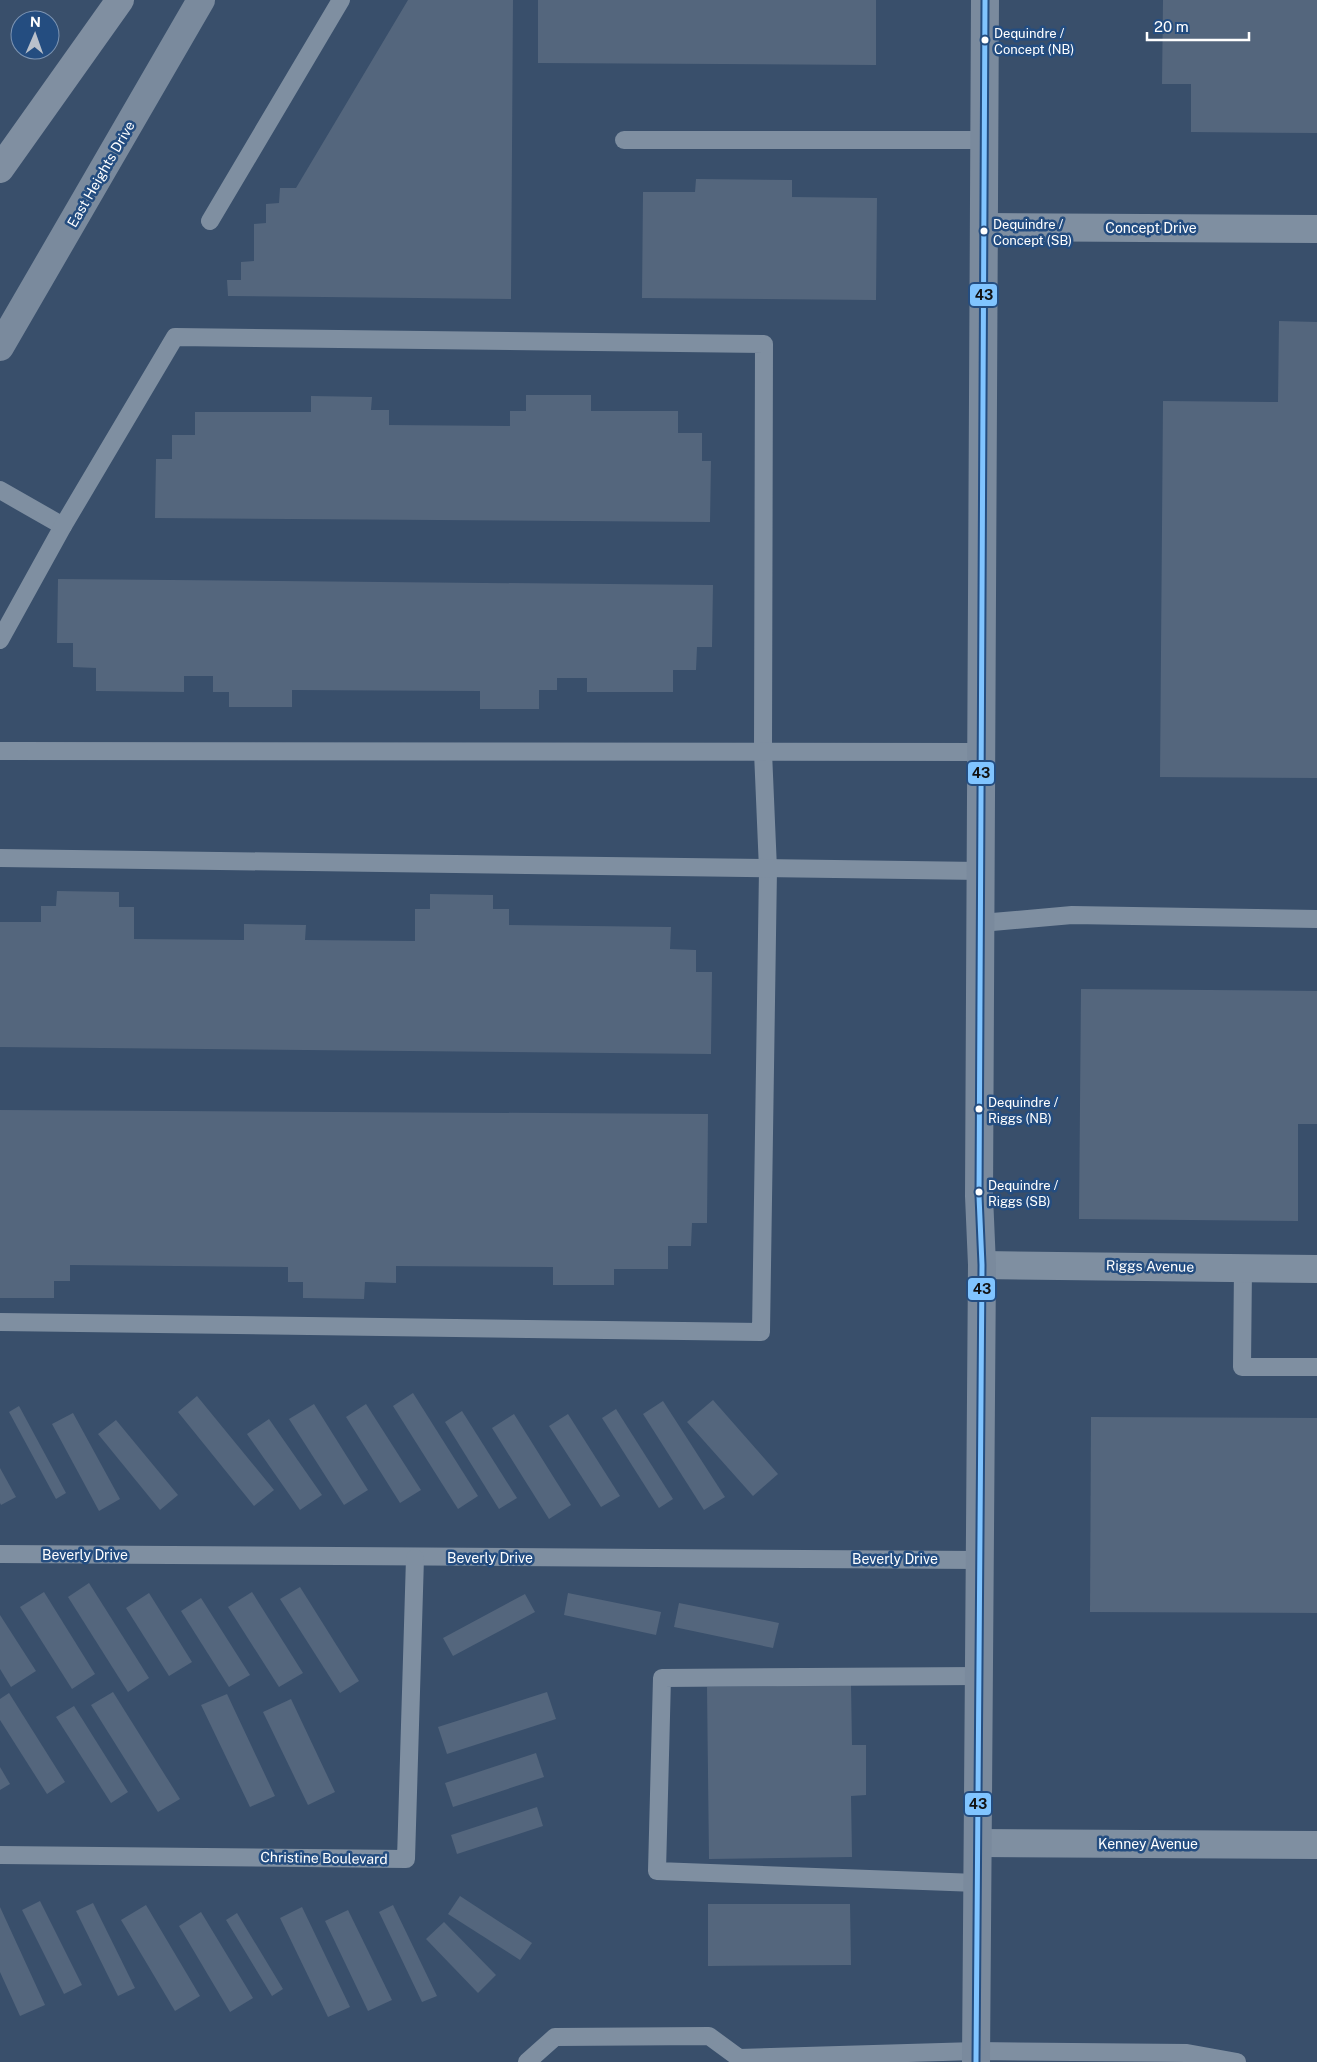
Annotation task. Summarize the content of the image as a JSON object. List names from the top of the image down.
{
  "streets": {
    "main road": ["East Heights Drive"],
    "street": ["Concept Drive", "Riggs Avenue", "Kenney Avenue"],
    "lane": ["Beverly Drive", "Christine Boulevard"]
  },
  "crossings": [
    ["Beverly Drive", "Christine Boulevard"]
  ],
  "places": [
    "Dequindre / Concept (NB)",
    "Dequindre / Concept (SB)",
    "Dequindre / Riggs (NB)",
    "Dequindre / Riggs (SB)"
  ],
  "lines": ["transit line 43"],
  "scale_bar": "20 m",
  "north": "top"
}
